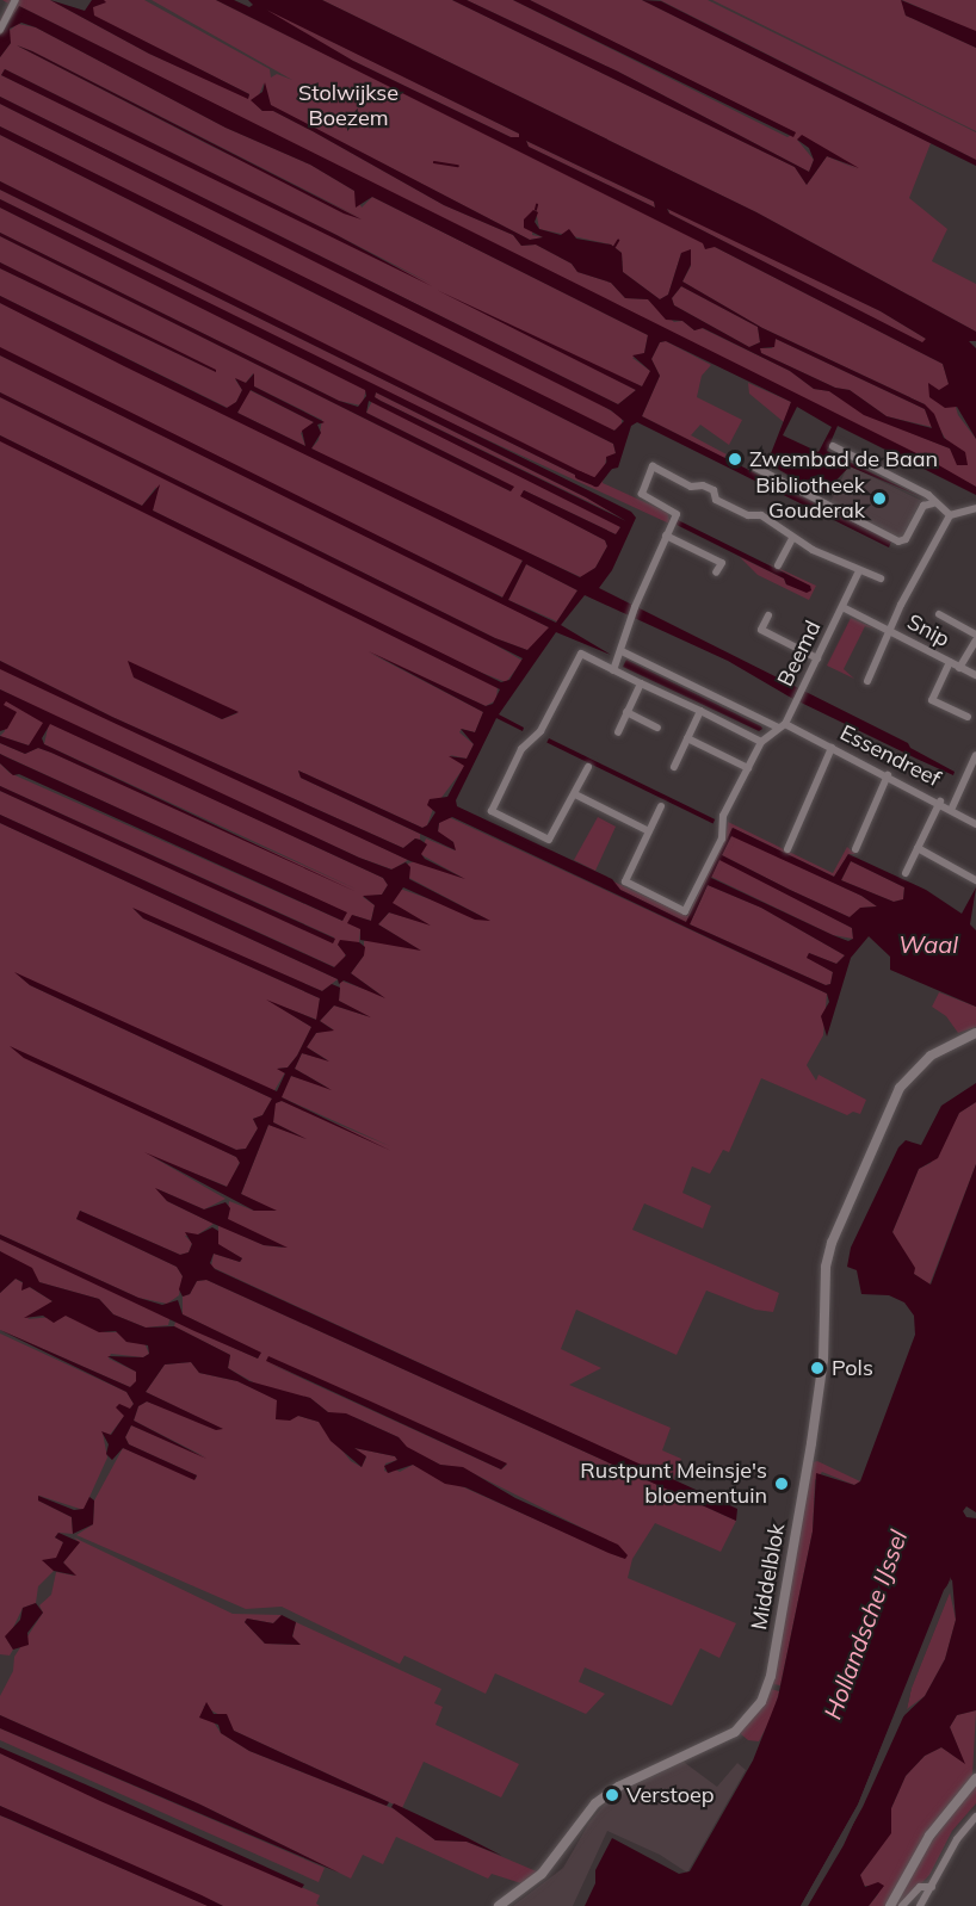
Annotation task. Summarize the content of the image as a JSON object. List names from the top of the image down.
{
  "streets": {
    "street": [
      "Snip",
      "Beemd",
      "Essendreef",
      "Middelblok"
    ]
  },
  "crossings": [
    ["Snip", "Beemd"],
    ["Beemd", "Essendreef"]
  ],
  "water": ["Waal", "Hollandsche IJssel"],
  "parks": ["Stolwijkse Boezem"],
  "places": [
    "Zwembad de Baan",
    "Bibliotheek Gouderak",
    "Pols",
    "Rustpunt Meinsje's bloementuin",
    "Verstoep"
  ]
}
